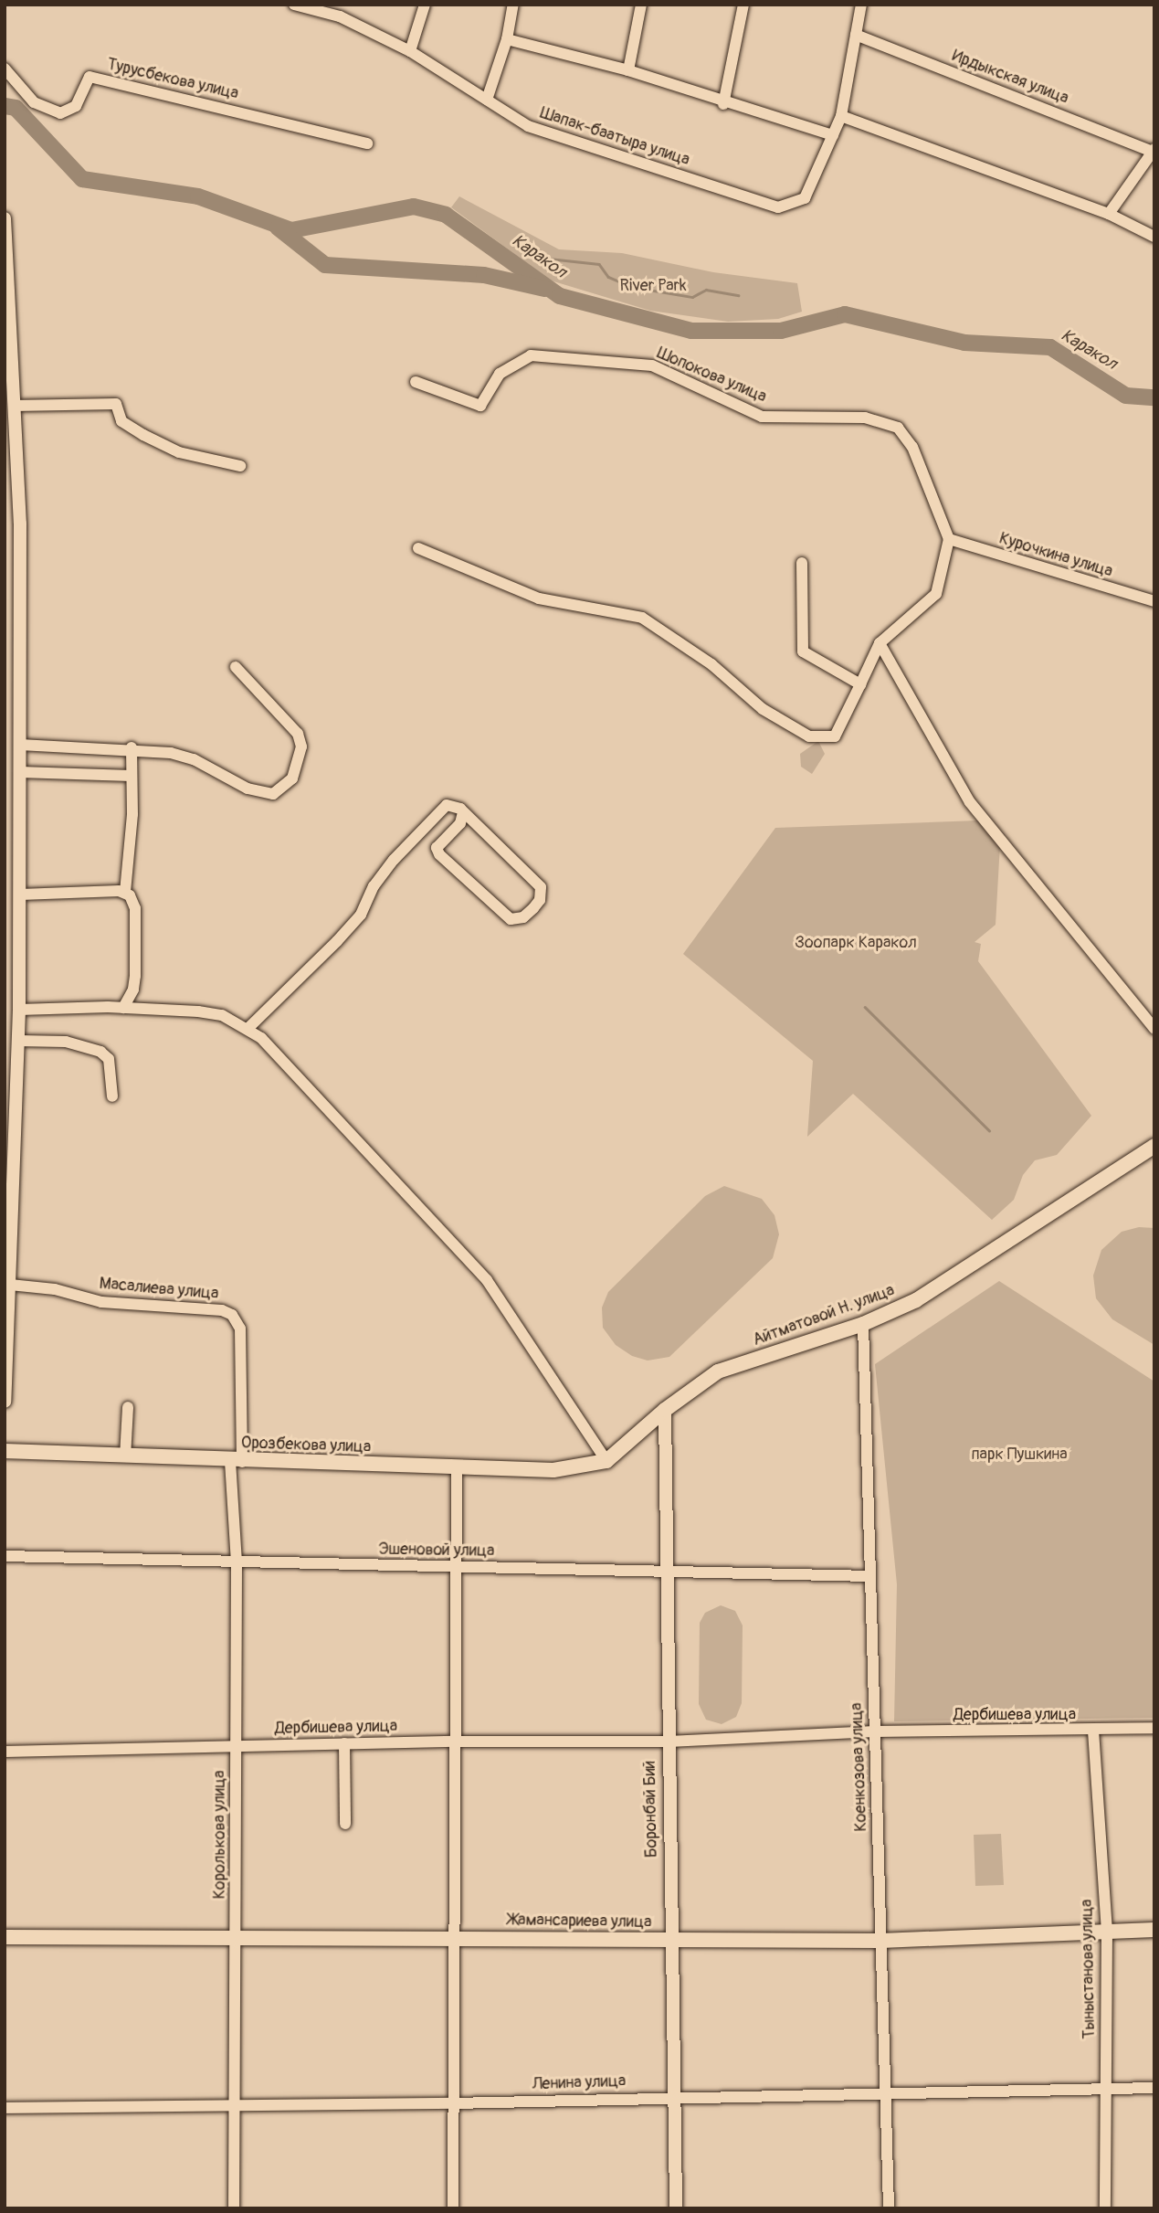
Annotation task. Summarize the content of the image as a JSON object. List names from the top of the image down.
{
  "streets": {
    "main road": ["Айтматовой Н. улица", "Орозбекова улица", "Жамансариева улица"],
    "street": [
      "Ирдыкская улица",
      "Турусбекова улица",
      "Шапак-баатыра улица",
      "Шопокова улица",
      "Курочкина улица",
      "Масалиева улица",
      "Эшеновой улица",
      "Дербишева улица",
      "Коенкозова улица",
      "Боронбай Бий",
      "Королькова улица",
      "Тыныстанова улица",
      "Ленина улица"
    ]
  },
  "crossings": [
    ["Ирдыкская улица", "Шапак-баатыра улица"],
    ["Шопокова улица", "Курочкина улица"],
    ["Масалиева улица", "Орозбекова улица"],
    ["Масалиева улица", "Королькова улица"],
    ["Айтматовой Н. улица", "Орозбекова улица"],
    ["Айтматовой Н. улица", "Коенкозова улица"],
    ["Айтматовой Н. улица", "Боронбай Бий"],
    ["Орозбекова улица", "Королькова улица"],
    ["Эшеновой улица", "Коенкозова улица"],
    ["Эшеновой улица", "Боронбай Бий"],
    ["Эшеновой улица", "Королькова улица"],
    ["Дербишева улица", "Коенкозова улица"],
    ["Дербишева улица", "Боронбай Бий"],
    ["Дербишева улица", "Королькова улица"],
    ["Дербишева улица", "Тыныстанова улица"],
    ["Коенкозова улица", "Жамансариева улица"],
    ["Коенкозова улица", "Ленина улица"],
    ["Боронбай Бий", "Жамансариева улица"],
    ["Боронбай Бий", "Ленина улица"],
    ["Королькова улица", "Жамансариева улица"],
    ["Королькова улица", "Ленина улица"],
    ["Жамансариева улица", "Тыныстанова улица"],
    ["Тыныстанова улица", "Ленина улица"]
  ],
  "water": ["Каракол"],
  "parks": ["River Park", "Зоопарк Каракол", "парк Пушкина"]
}
